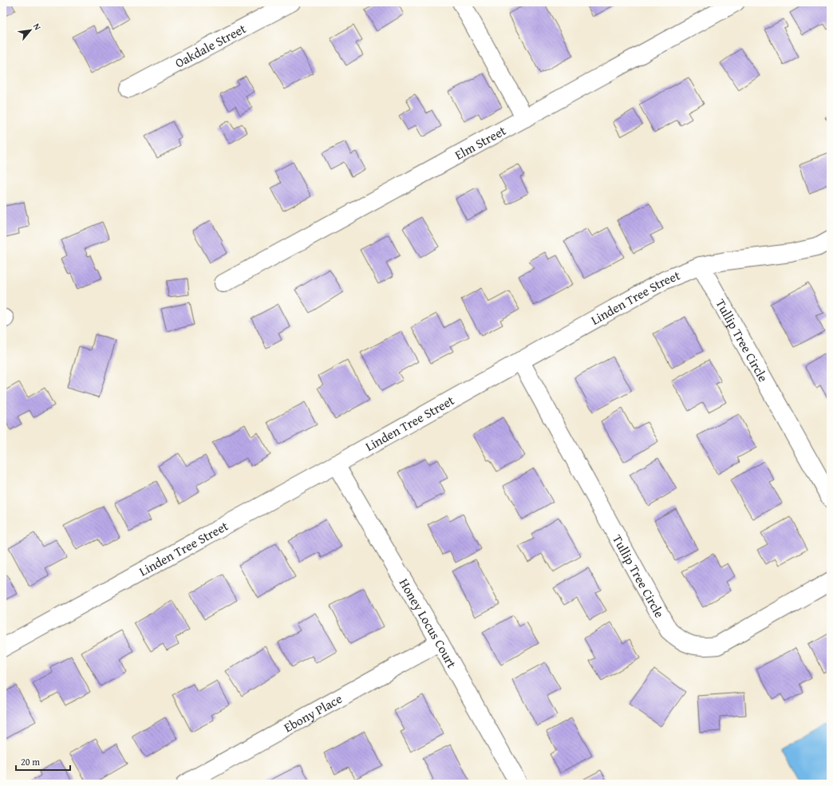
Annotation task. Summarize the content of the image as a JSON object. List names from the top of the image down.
{
  "streets": {
    "street": [
      "Oakdale Street",
      "Elm Street",
      "Linden Tree Street",
      "Tullip Tree Circle",
      "Honey Locus Court",
      "Ebony Place"
    ]
  },
  "crossings": [
    ["Linden Tree Street", "Tullip Tree Circle"],
    ["Linden Tree Street", "Honey Locus Court"],
    ["Honey Locus Court", "Ebony Place"]
  ],
  "scale_bar": "20 m",
  "north": "top right"
}
